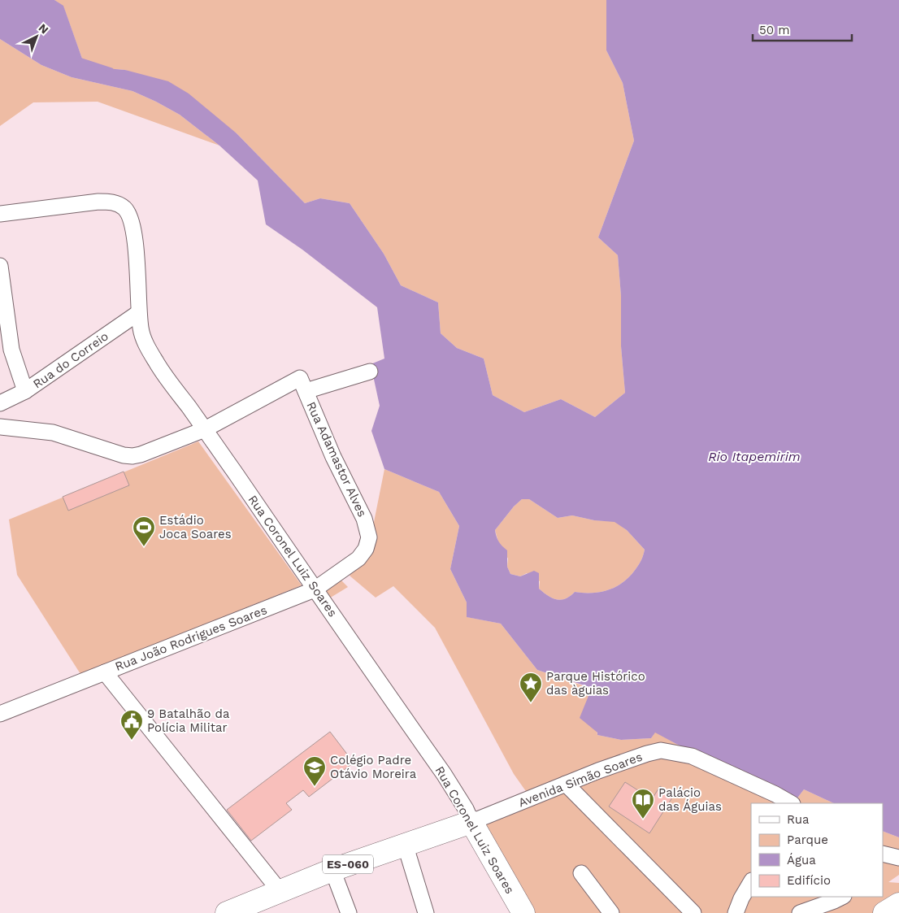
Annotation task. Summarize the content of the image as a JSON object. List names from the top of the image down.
{
  "streets": {
    "main road": ["Rua Coronel Luiz Soares", "ES-060"],
    "street": [
      "Rua do Correio",
      "Rua Adamastor Alves",
      "Rua João Rodrigues Soares",
      "Avenida Simão Soares"
    ]
  },
  "crossings": [
    ["Rua do Correio", "Rua Coronel Luiz Soares"],
    ["Rua Adamastor Alves", "Rua João Rodrigues Soares"],
    ["Rua Coronel Luiz Soares", "Rua João Rodrigues Soares"],
    ["Rua Coronel Luiz Soares", "Avenida Simão Soares"],
    ["Rua Coronel Luiz Soares", "ES-060"],
    ["Avenida Simão Soares", "ES-060"]
  ],
  "water": ["Rio Itapemirim"],
  "places": {
    "sports": ["Estádio Joca Soares"],
    "place": ["Parque Histórico das àguias"],
    "public building": ["9 Batalhão da Polícia Militar"],
    "school or university": ["Colégio Padre Otávio Moreira"],
    "library": ["Palácio das Águias"]
  },
  "legend": [
    "Rua",
    "Parque",
    "Água",
    "Edifício"
  ],
  "scale_bar": "50 m",
  "north": "top right"
}
